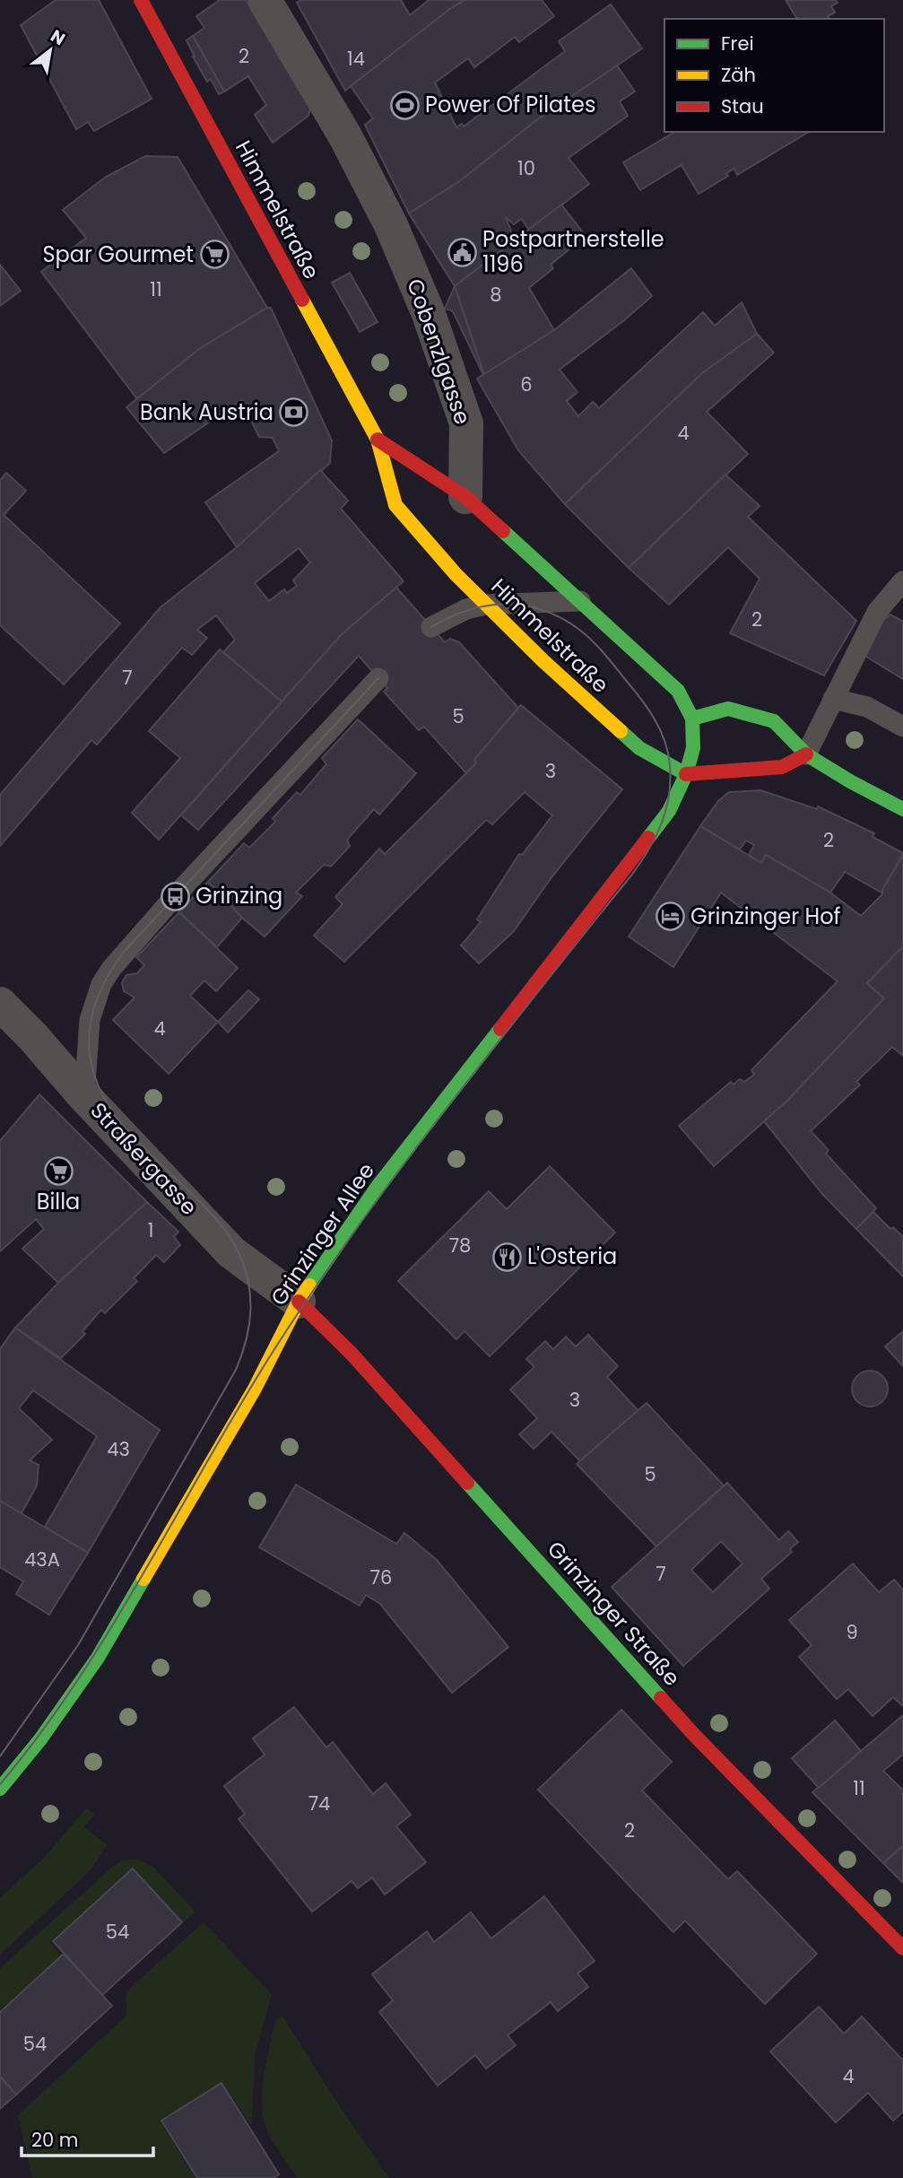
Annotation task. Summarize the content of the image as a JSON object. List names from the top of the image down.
{
  "streets": {
    "street": [
      "Himmelstraße",
      "Cobenzlgasse",
      "Straßergasse",
      "Grinzinger Allee",
      "Grinzinger Straße"
    ]
  },
  "crossings": [
    ["Himmelstraße", "Cobenzlgasse"],
    ["Himmelstraße", "Grinzinger Allee"],
    ["Straßergasse", "Grinzinger Allee"],
    ["Straßergasse", "Grinzinger Straße"],
    ["Grinzinger Allee", "Grinzinger Straße"]
  ],
  "places": {
    "sports": ["Power Of Pilates"],
    "public building": ["Postpartnerstelle 1196"],
    "supermarket": ["Spar Gourmet", "Billa"],
    "bank": ["Bank Austria"],
    "bus stop": ["Grinzing"],
    "hotel": ["Grinzinger Hof"],
    "restaurant": ["L'Osteria"]
  },
  "house_numbers": [
    "2",
    "14",
    "10",
    "11",
    "8",
    "6",
    "4",
    "2",
    "7",
    "5",
    "3",
    "2",
    "4",
    "1",
    "78",
    "3",
    "43",
    "5",
    "43A",
    "7",
    "76",
    "9",
    "11",
    "74",
    "2",
    "54",
    "54",
    "4"
  ],
  "legend": ["Frei", "Zäh", "Stau"],
  "scale_bar": "20 m",
  "north": "top right"
}
